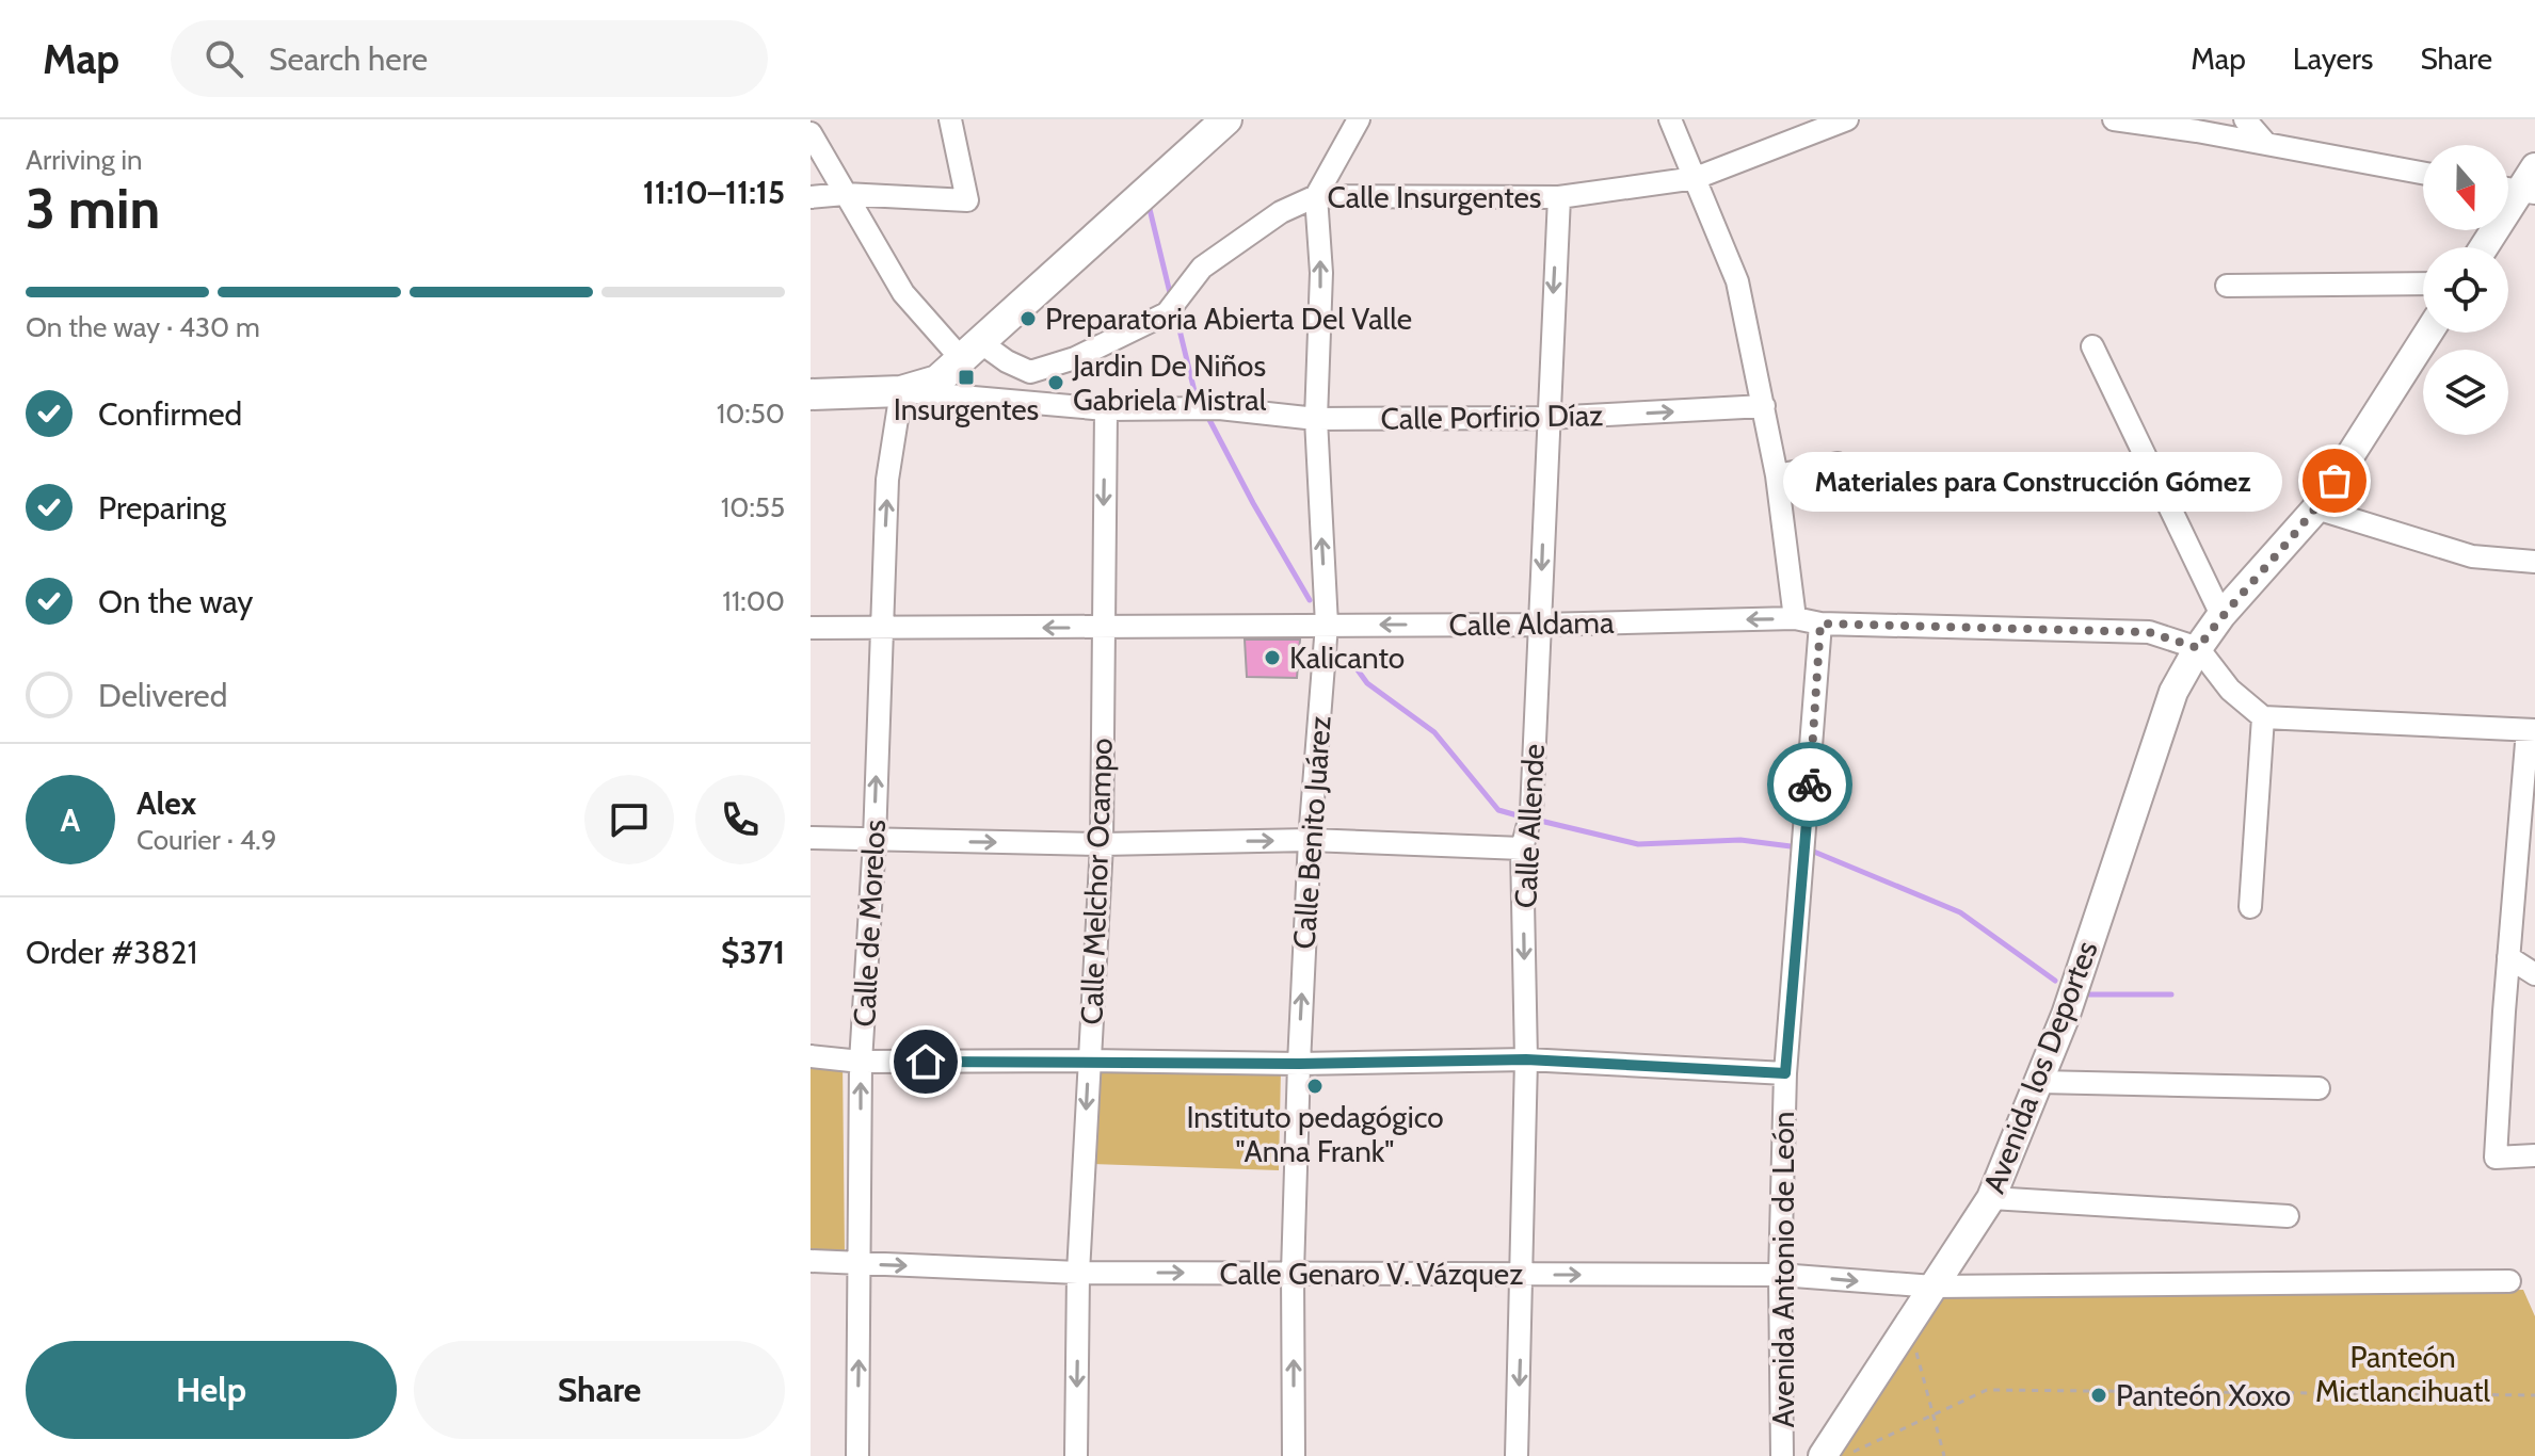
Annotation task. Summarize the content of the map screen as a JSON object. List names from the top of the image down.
{
  "streets": {
    "street": [
      "Calle Insurgentes",
      "Calle Porfirio Díaz",
      "Calle Aldama",
      "Calle Allende",
      "Calle Benito Juárez",
      "Calle Melchor Ocampo",
      "Calle de Morelos",
      "Avenida los Deportes",
      "Avenida Antonio de León",
      "Calle Genaro V. Vázquez"
    ]
  },
  "crossings": [
    ["Calle Insurgentes", "Calle Allende"],
    ["Calle Insurgentes", "Calle Benito Juárez"],
    ["Calle Porfirio Díaz", "Calle Allende"],
    ["Calle Porfirio Díaz", "Calle Benito Juárez"],
    ["Calle Porfirio Díaz", "Calle Melchor Ocampo"],
    ["Calle Aldama", "Calle Allende"],
    ["Calle Aldama", "Calle Benito Juárez"],
    ["Calle Aldama", "Calle Melchor Ocampo"],
    ["Calle Aldama", "Calle de Morelos"],
    ["Calle Aldama", "Avenida los Deportes"],
    ["Calle Aldama", "Avenida Antonio de León"],
    ["Calle Allende", "Calle Genaro V. Vázquez"],
    ["Calle Benito Juárez", "Calle Genaro V. Vázquez"],
    ["Calle Melchor Ocampo", "Calle Genaro V. Vázquez"],
    ["Calle de Morelos", "Calle Genaro V. Vázquez"],
    ["Avenida los Deportes", "Calle Genaro V. Vázquez"],
    ["Avenida Antonio de León", "Calle Genaro V. Vázquez"]
  ],
  "one_way": [
    "Calle Aldama",
    "Calle Allende",
    "Calle Benito Juárez",
    "Calle Melchor Ocampo",
    "Calle de Morelos",
    "Calle Genaro V. Vázquez"
  ],
  "parks": ["Panteón Mictlancihuatl"],
  "places": {
    "other": [
      "Preparatoria Abierta Del Valle",
      "Jardin De Niños Gabriela Mistral",
      "Materiales para Construcción Gómez",
      "Kalicanto",
      "Instituto pedagógico \"Anna Frank\"",
      "Panteón Xoxo"
    ],
    "transit": ["Insurgentes"]
  },
  "north": "bottom",
  "page": {
    "header": "Map",
    "search": "Search here",
    "nav": ["Map", "Layers", "Share"],
    "heading": ["3 min", "Arriving in", "11:10–11:15"],
    "panel": [
      "Alex",
      "Courier · 4.9",
      "Order #3821",
      "$371"
    ],
    "bar": "On the way · 430 m",
    "list": [
      ["Confirmed", "10:50"],
      ["Preparing", "10:55"],
      ["On the way", "11:00"],
      "Delivered"
    ],
    "bubble": "Materiales para Construcción Gómez",
    "round": "A",
    "buttons": ["Help", "Share"]
  }
}
